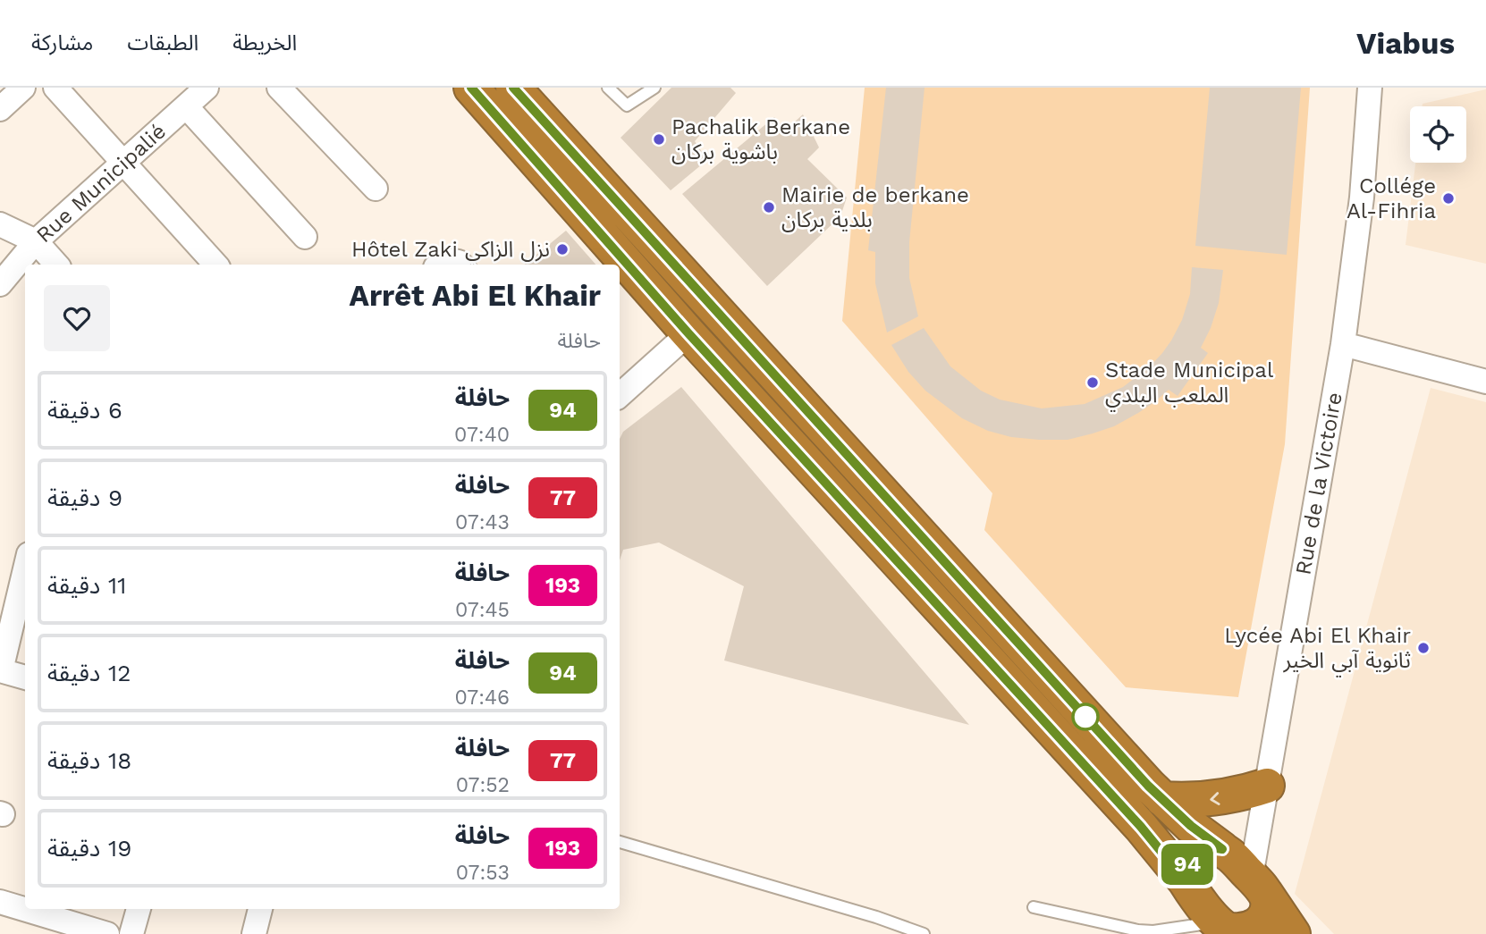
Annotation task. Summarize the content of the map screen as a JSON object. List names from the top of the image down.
{
  "streets": {
    "street": ["Rue Municipalié", "Rue de la Victoire"]
  },
  "places": [
    "Pachalik Berkane باشوية بركان",
    "Collége Al-Fihria",
    "Mairie de berkane بلدية بركان",
    "Hôtel Zaki نزل الزاكي",
    "Stade Municipal الملعب البلدي",
    "Lycée Abi El Khair ثانوية آبي الخير"
  ],
  "lines": ["bus line 94"],
  "page": {
    "header": "Viabus",
    "nav": ["الخريطة", "الطبقات", "مشاركة"],
    "on_map": "94",
    "heading": ["Arrêt Abi El Khair", "حافلة"],
    "list": [
      {
        "mark": "94",
        "name": "حافلة",
        "note": "07:40",
        "value": "6 دقيقة"
      },
      {
        "mark": "77",
        "name": "حافلة",
        "note": "07:43",
        "value": "9 دقيقة"
      },
      {
        "mark": "193",
        "name": "حافلة",
        "note": "07:45",
        "value": "11 دقيقة"
      },
      {
        "mark": "94",
        "name": "حافلة",
        "note": "07:46",
        "value": "12 دقيقة"
      },
      {
        "mark": "77",
        "name": "حافلة",
        "note": "07:52",
        "value": "18 دقيقة"
      },
      {
        "mark": "193",
        "name": "حافلة",
        "note": "07:53",
        "value": "19 دقيقة"
      }
    ]
  }
}
